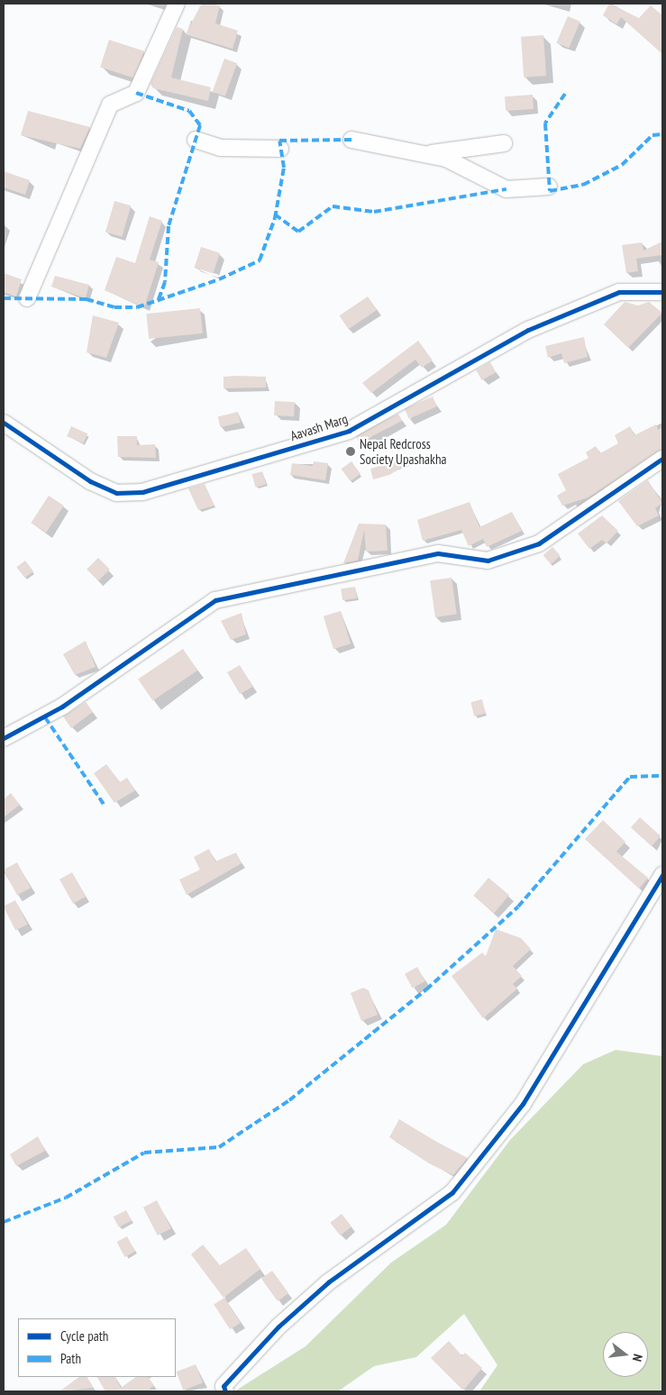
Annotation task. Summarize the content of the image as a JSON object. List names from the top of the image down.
{
  "streets": {
    "street": ["Aavash Marg"]
  },
  "places": ["Nepal Redcross Society Upashakha"],
  "legend": ["Cycle path", "Path"],
  "north": "right"
}
